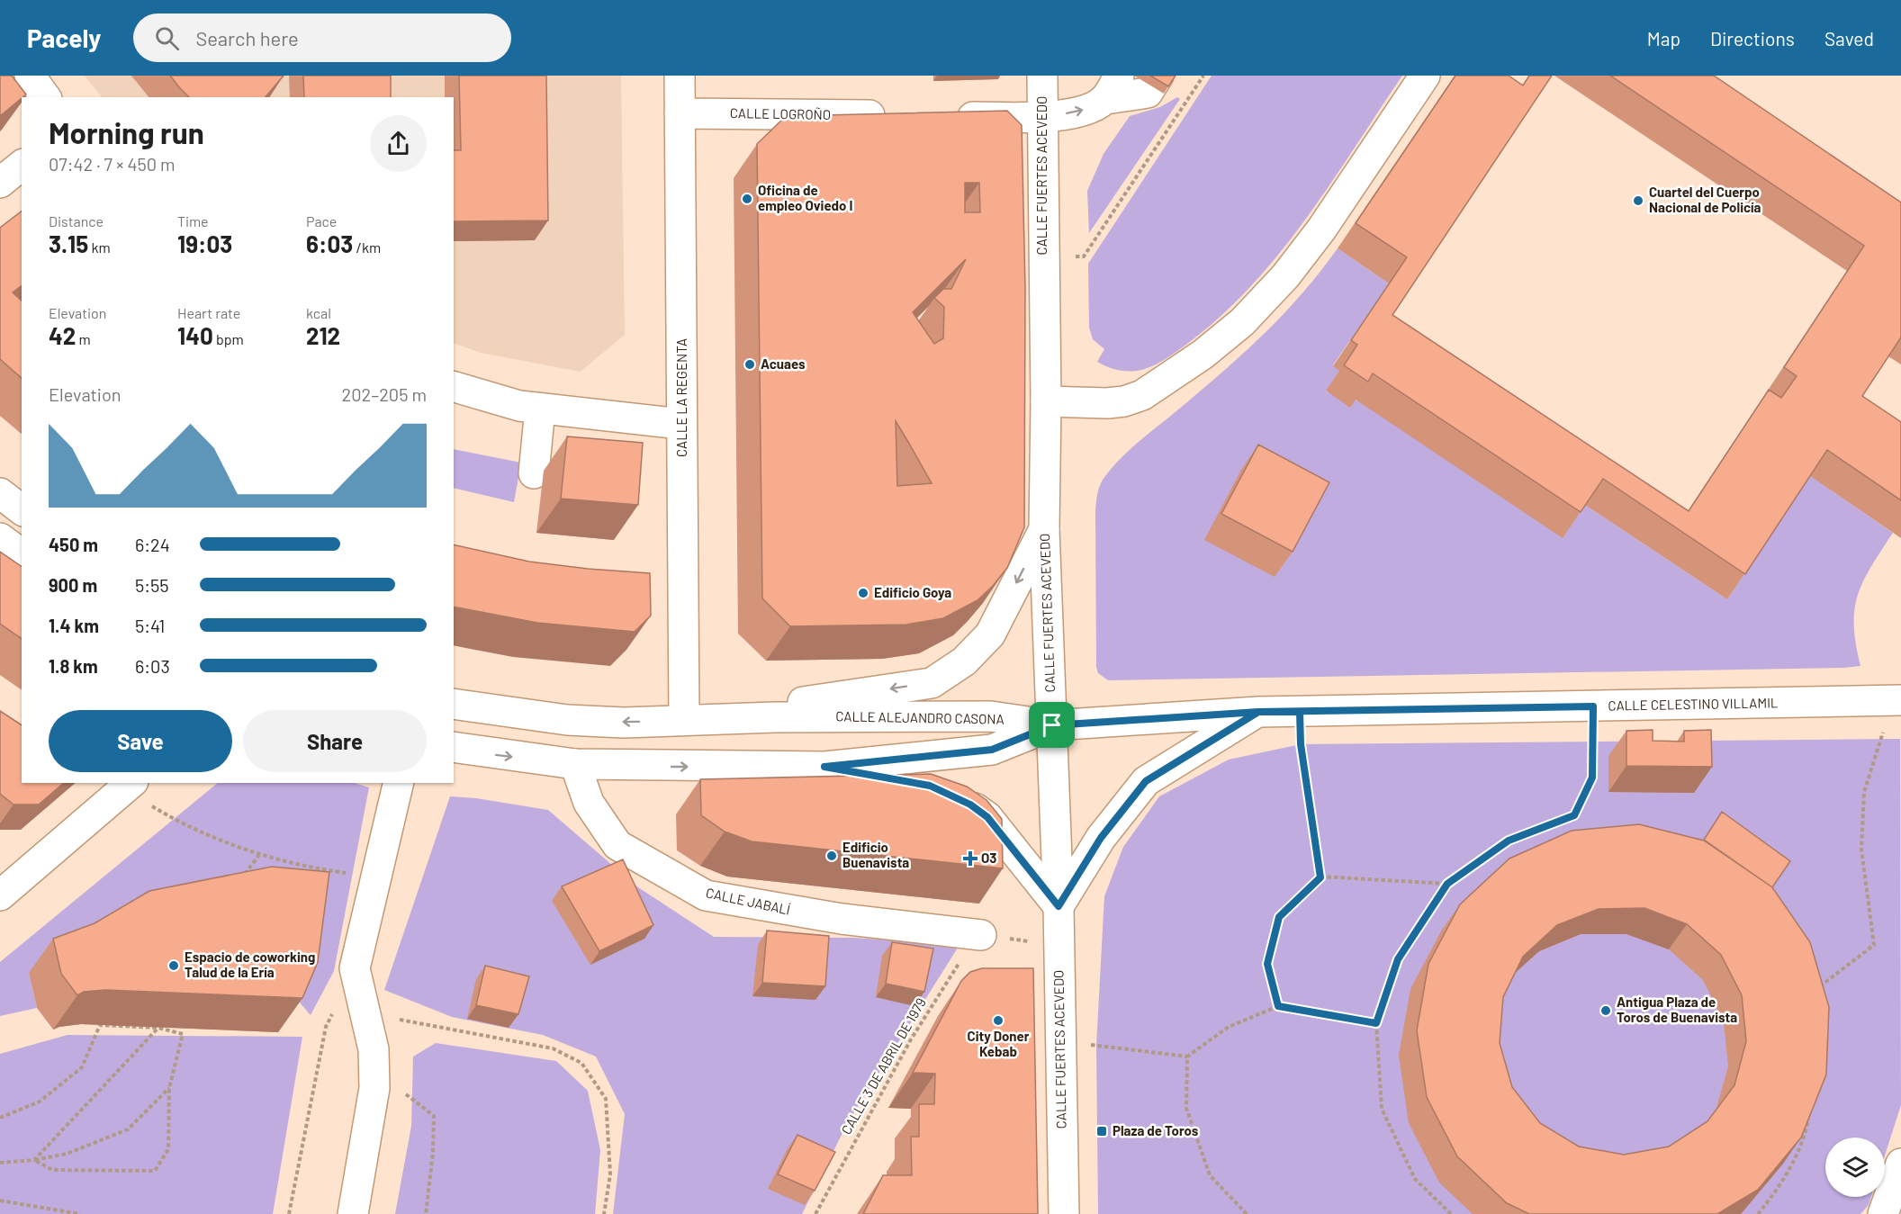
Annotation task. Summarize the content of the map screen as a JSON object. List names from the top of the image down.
{
  "streets": {
    "main road": [
      "CALLE LOGROÑO",
      "CALLE FUERTES ACEVEDO",
      "CALLE LA REGENTA",
      "CALLE CELESTINO VILLAMIL",
      "CALLE ALEJANDRO CASONA",
      "CALLE JABALÍ"
    ],
    "path": ["CALLE 3 DE ABRIL DE 1979"]
  },
  "crossings": [
    ["CALLE LOGROÑO", "CALLE LA REGENTA"],
    ["CALLE FUERTES ACEVEDO", "CALLE CELESTINO VILLAMIL"],
    ["CALLE FUERTES ACEVEDO", "CALLE ALEJANDRO CASONA"],
    ["CALLE LA REGENTA", "CALLE ALEJANDRO CASONA"],
    ["CALLE CELESTINO VILLAMIL", "CALLE ALEJANDRO CASONA"],
    ["CALLE ALEJANDRO CASONA", "CALLE JABALÍ"],
    ["CALLE JABALÍ", "CALLE 3 DE ABRIL DE 1979"]
  ],
  "places": {
    "other": [
      "Oficina de empleo Oviedo I",
      "Cuartel del Cuerpo Nacional de Policía",
      "Acuaes",
      "Edificio Goya",
      "Edificio Buenavista",
      "Espacio de coworking Talud de la Ería",
      "Antigua Plaza de Toros de Buenavista",
      "City Doner Kebab"
    ],
    "health": ["O3"],
    "transit": ["Plaza de Toros"]
  },
  "page": {
    "header": "Pacely",
    "search": "Search here",
    "nav": ["Map", "Directions", "Saved"],
    "heading": ["Morning run", "07:42 · 7 × 450 m"],
    "stats": [
      ["Distance", "3.15 km"],
      ["Time", "19:03"],
      ["Pace", "6:03 /km"],
      ["Elevation", "42 m"],
      ["Heart rate", "140 bpm"],
      ["kcal", "212"]
    ],
    "chart": ["Elevation", "202–205 m"],
    "list": [
      {
        "name": "450 m",
        "note": "6:24"
      },
      {
        "name": "900 m",
        "note": "5:55"
      },
      {
        "name": "1.4 km",
        "note": "5:41"
      },
      {
        "name": "1.8 km",
        "note": "6:03"
      }
    ],
    "buttons": ["Save", "Share"]
  }
}
